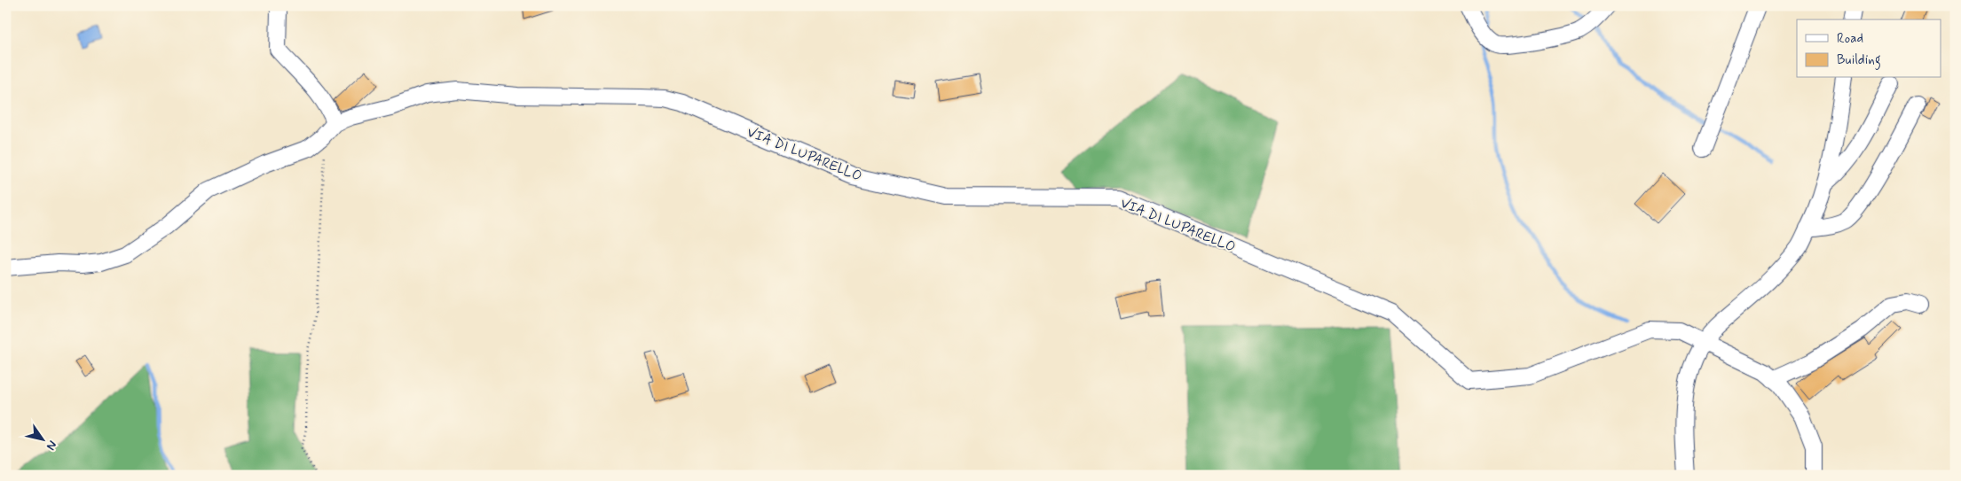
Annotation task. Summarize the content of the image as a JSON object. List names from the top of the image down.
{
  "streets": {
    "street": ["VIA DI LUPARELLO"]
  },
  "legend": ["Road", "Building"],
  "north": "bottom right"
}
